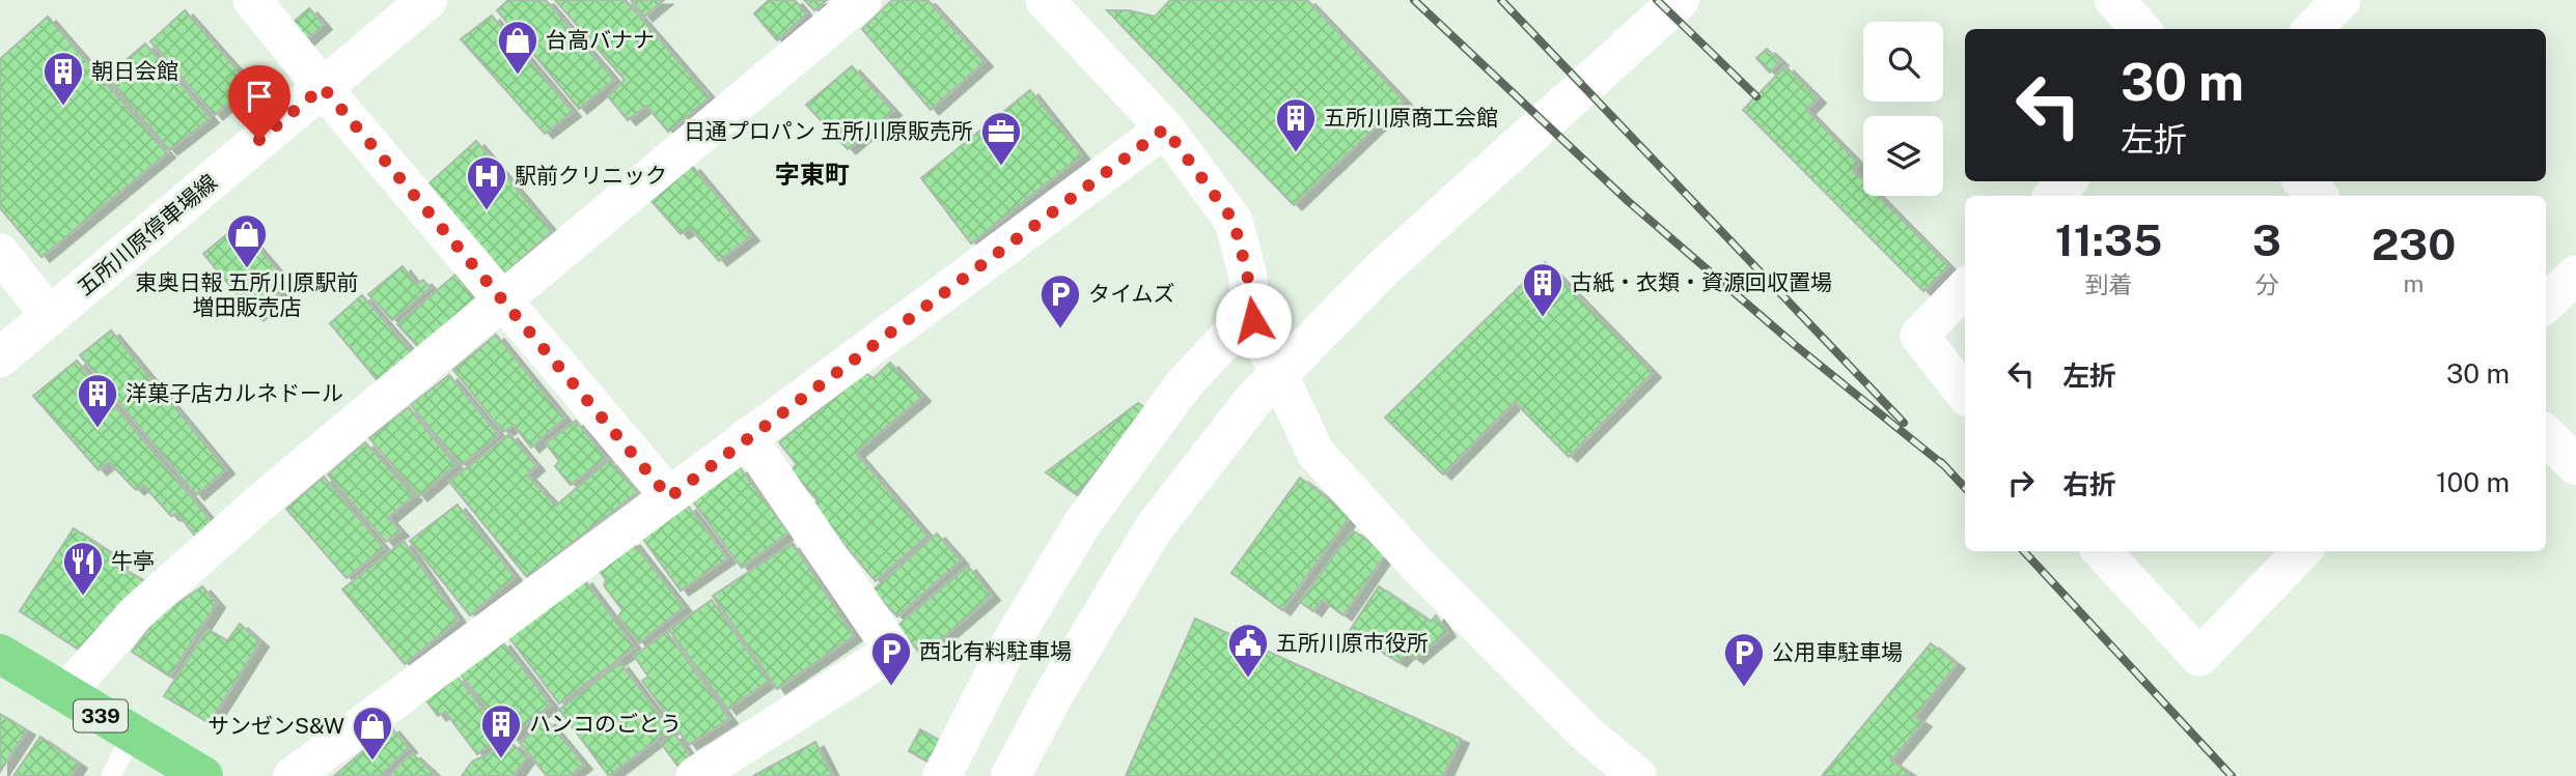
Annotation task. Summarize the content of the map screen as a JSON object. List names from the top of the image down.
{
  "streets": {
    "highway": ["339"],
    "street": ["五所川原停車場線"]
  },
  "districts": ["字東町"],
  "places": {
    "shop": ["台高バナナ", "東奥日報 五所川原駅前 増田販売店", "サンゼンS&W"],
    "building": [
      "朝日会館",
      "五所川原商工会館",
      "古紙・衣類・資源回収置場",
      "洋菓子店カルネドール",
      "ハンコのごとう"
    ],
    "office": ["日通プロパン 五所川原販売所"],
    "hospital": ["駅前クリニック"],
    "parking": ["タイムズ", "西北有料駐車場", "公用車駐車場"],
    "restaurant": ["牛亭"],
    "public building": ["五所川原市役所"]
  },
  "page": {
    "turn": ["30 m", "左折"],
    "eta": [
      "11:35",
      "到着",
      "3",
      "分",
      "230",
      "m"
    ],
    "list": [
      {
        "name": "左折",
        "value": "30 m"
      },
      {
        "name": "右折",
        "value": "100 m"
      }
    ]
  }
}
